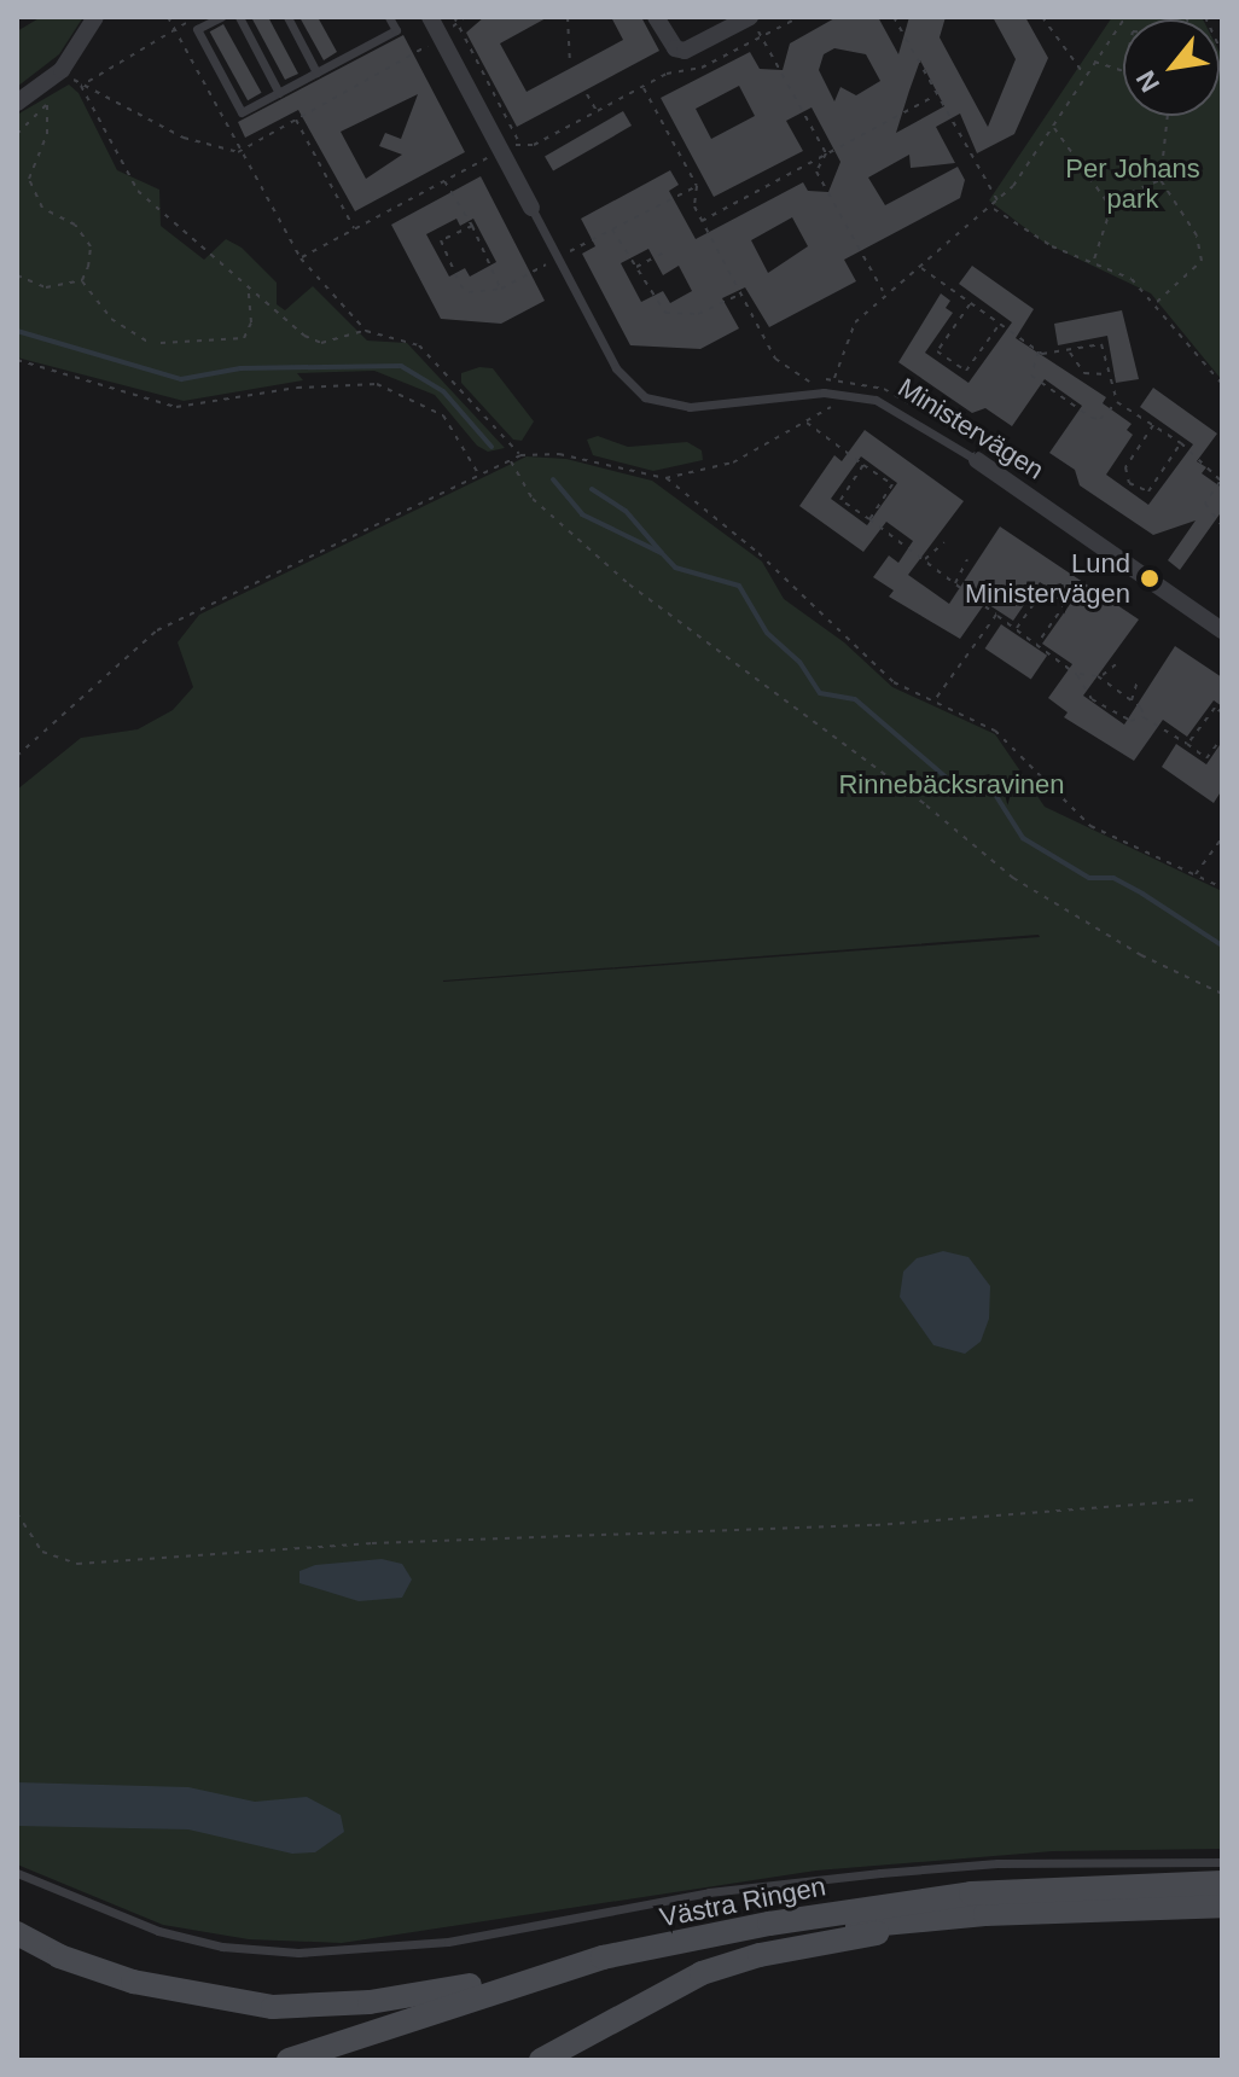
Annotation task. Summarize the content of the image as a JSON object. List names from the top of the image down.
{
  "streets": {
    "main road": ["Västra Ringen"],
    "street": ["Ministervägen"]
  },
  "parks": ["Per Johans park", "Rinnebäcksravinen"],
  "places": ["Lund Ministervägen"],
  "north": "bottom left"
}
